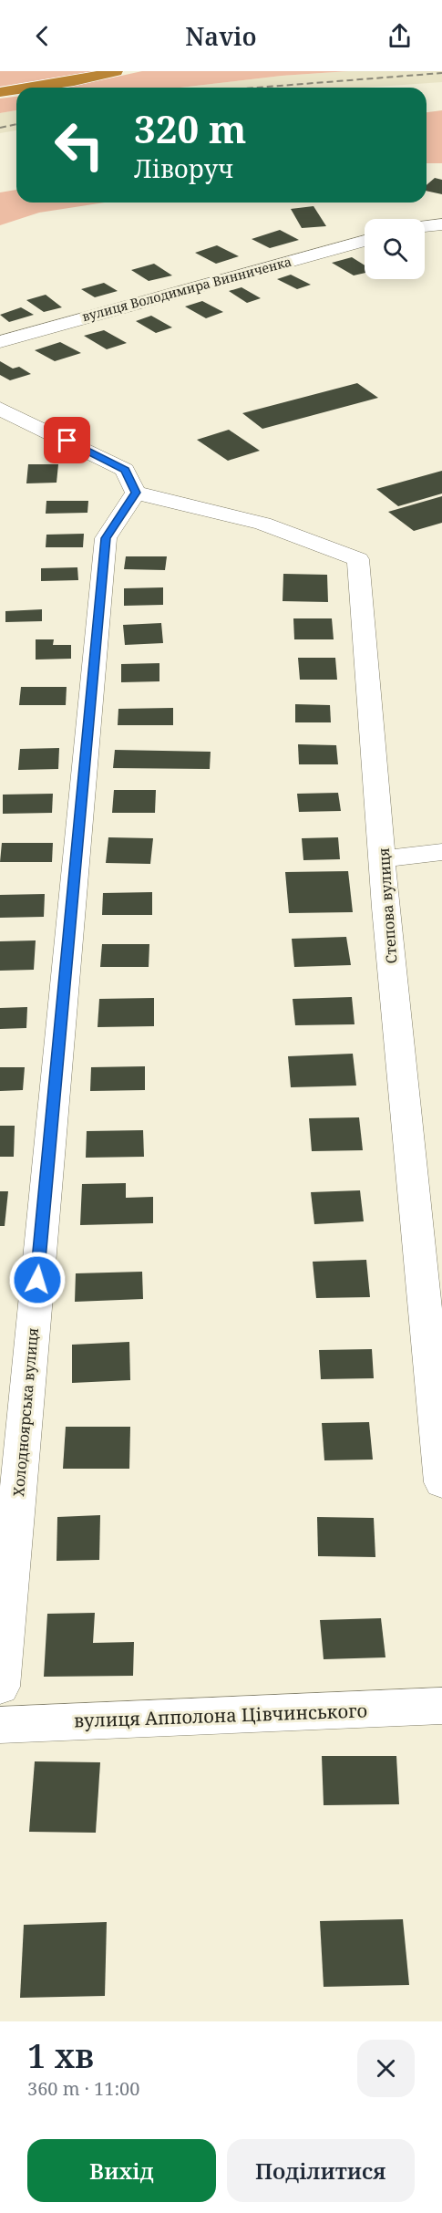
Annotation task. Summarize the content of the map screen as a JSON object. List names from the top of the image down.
{
  "streets": {
    "street": [
      "вулиця Володимира Винниченка",
      "Степова вулиця",
      "Холодноярська вулиця",
      "вулиця Апполона Цівчинського"
    ]
  },
  "crossings": [
    ["Степова вулиця", "Холодноярська вулиця"]
  ],
  "page": {
    "header": "Navio",
    "turn": ["320 m", "Ліворуч"],
    "heading": ["1 хв", "360 m · 11:00"],
    "buttons": ["Вихід", "Поділитися"]
  }
}
